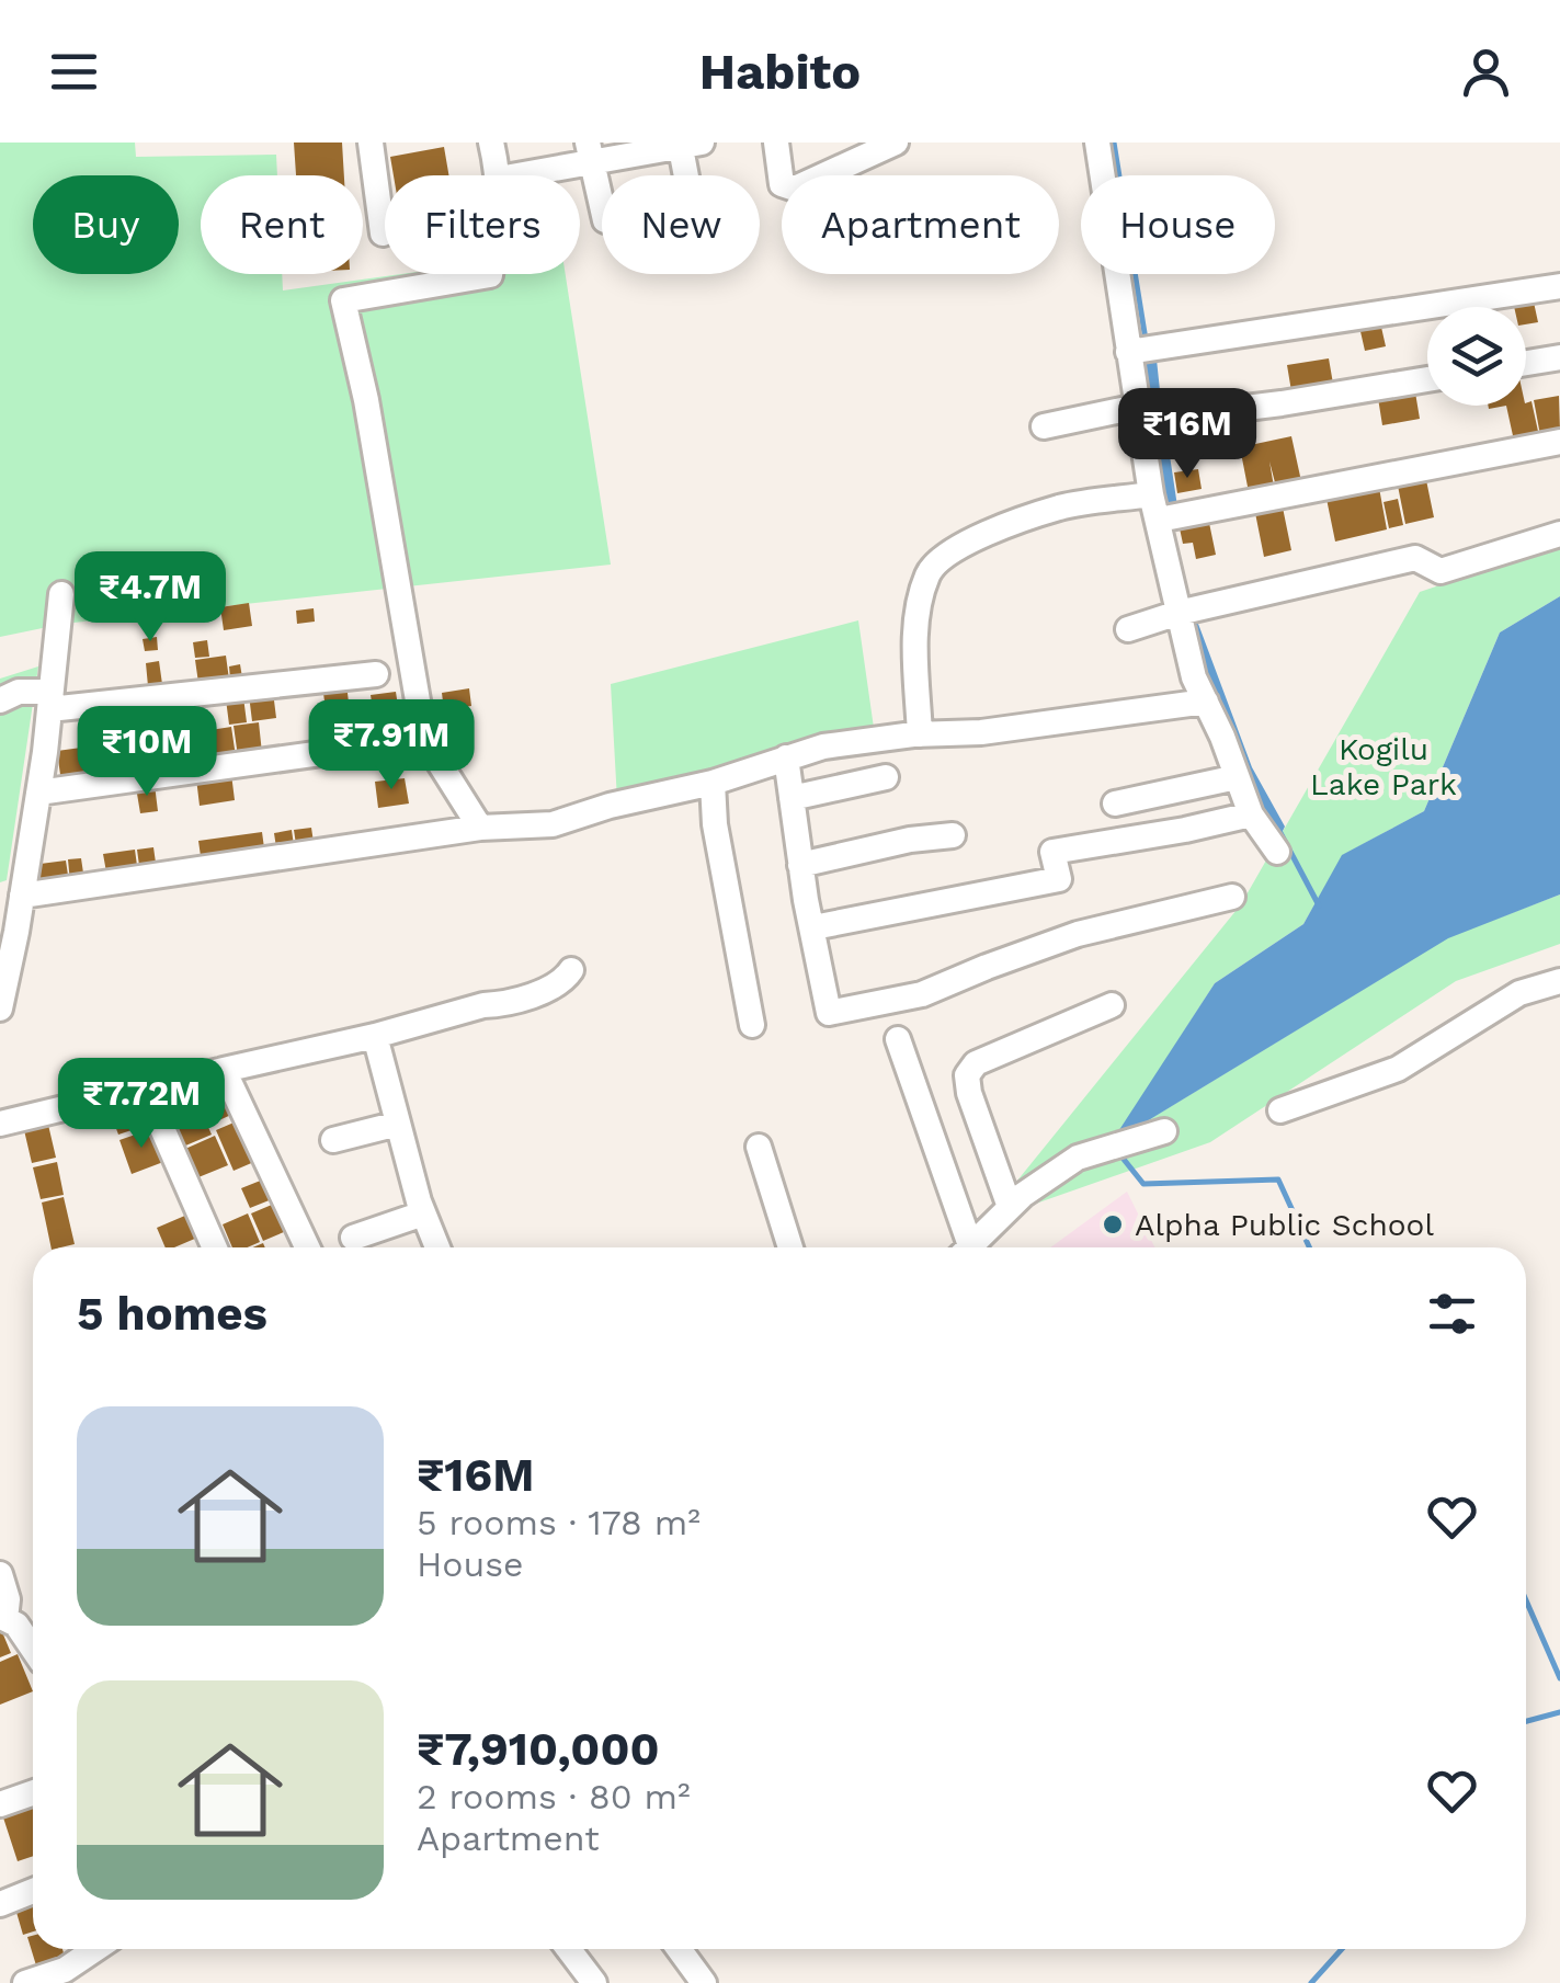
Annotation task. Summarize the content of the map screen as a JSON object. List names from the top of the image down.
{
  "parks": ["Kogilu Lake Park"],
  "places": ["Alpha Public School"],
  "page": {
    "header": "Habito",
    "chip": [
      "Buy",
      "Rent",
      "Filters",
      "New",
      "Apartment",
      "House"
    ],
    "price": [
      "₹16M",
      "₹4.7M",
      "₹7.91M",
      "₹10M",
      "₹7.72M"
    ],
    "heading": "5 homes",
    "list": [
      {
        "name": "₹16M",
        "note": "5 rooms · 178 m² · House"
      },
      {
        "name": "₹7,910,000",
        "note": "2 rooms · 80 m² · Apartment"
      }
    ]
  }
}
